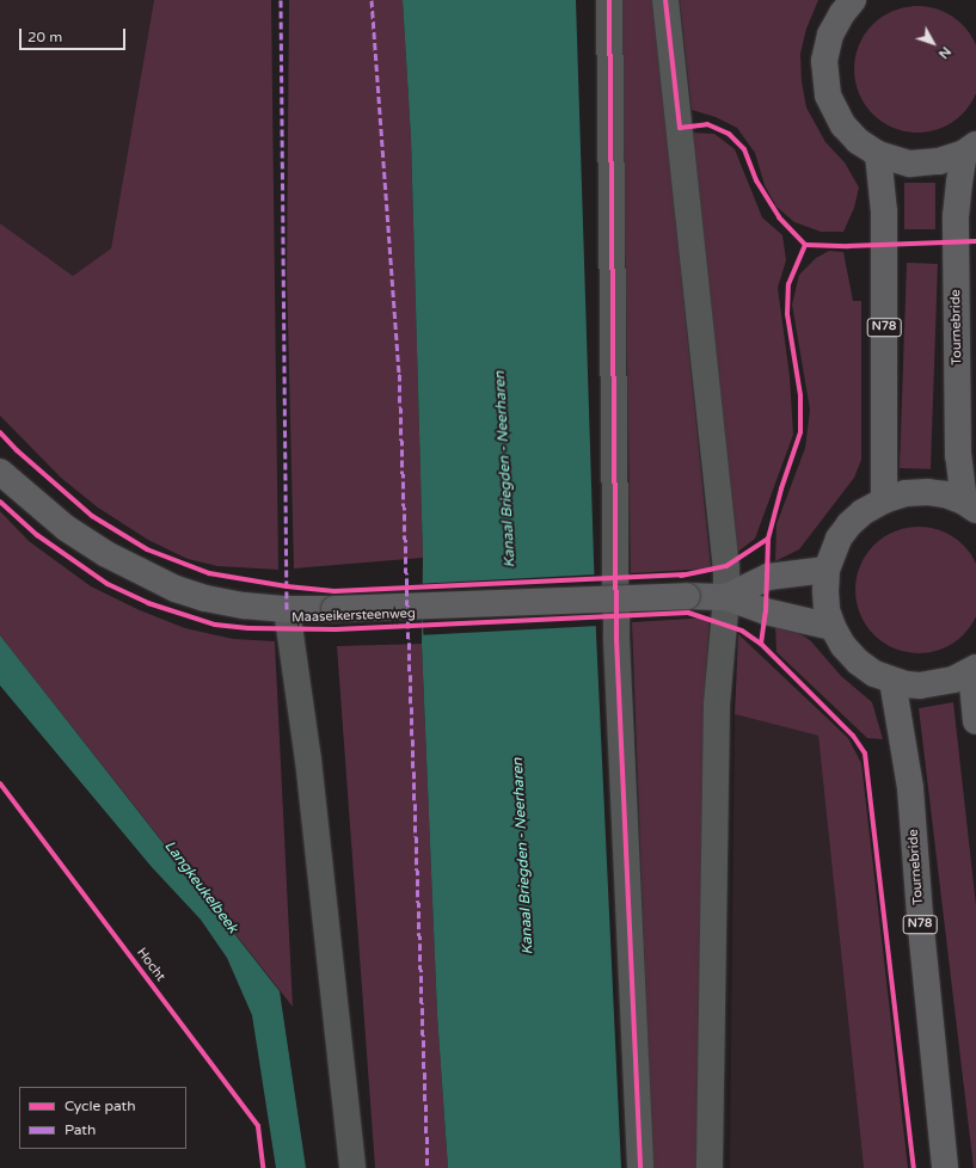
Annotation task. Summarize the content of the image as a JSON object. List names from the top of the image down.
{
  "streets": {
    "main road": ["N78", "Tournebride", "Maaseikersteenweg"],
    "cycle path": ["Hocht"]
  },
  "crossings": [
    ["N78", "Tournebride"],
    ["Tournebride", "Maaseikersteenweg"]
  ],
  "water": ["Kanaal Briegden - Neerharen", "Langkeukelbeek"],
  "legend": ["Cycle path", "Path"],
  "scale_bar": "20 m",
  "north": "bottom right"
}
